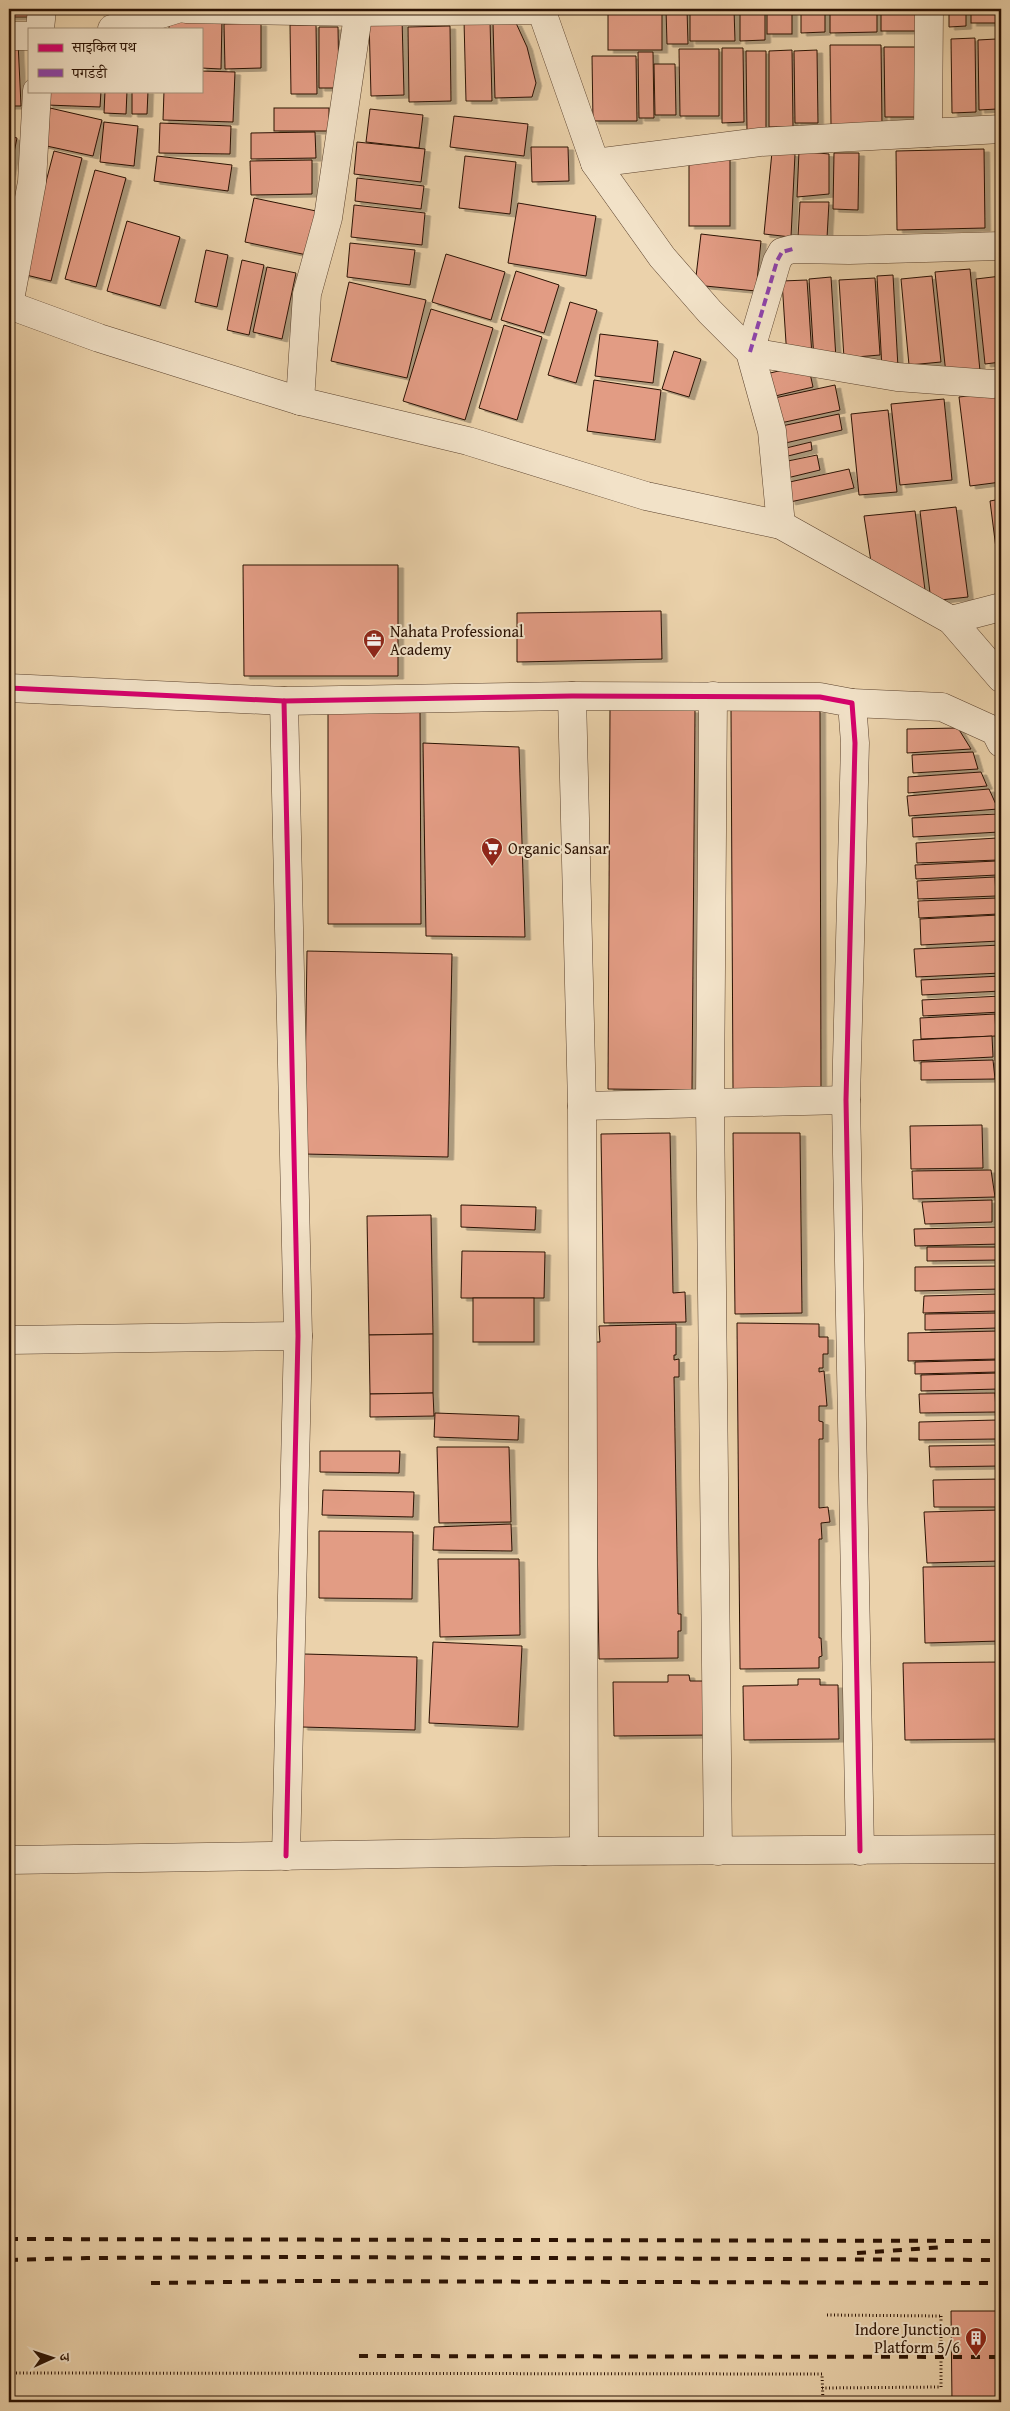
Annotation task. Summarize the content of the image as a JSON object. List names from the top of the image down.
{
  "places": {
    "office": ["Nahata Professional Academy"],
    "supermarket": ["Organic Sansar"],
    "building": ["Indore Junction Platform 5/6"]
  },
  "legend": ["साइकिल पथ", "पगडंडी"],
  "north": "right"
}
